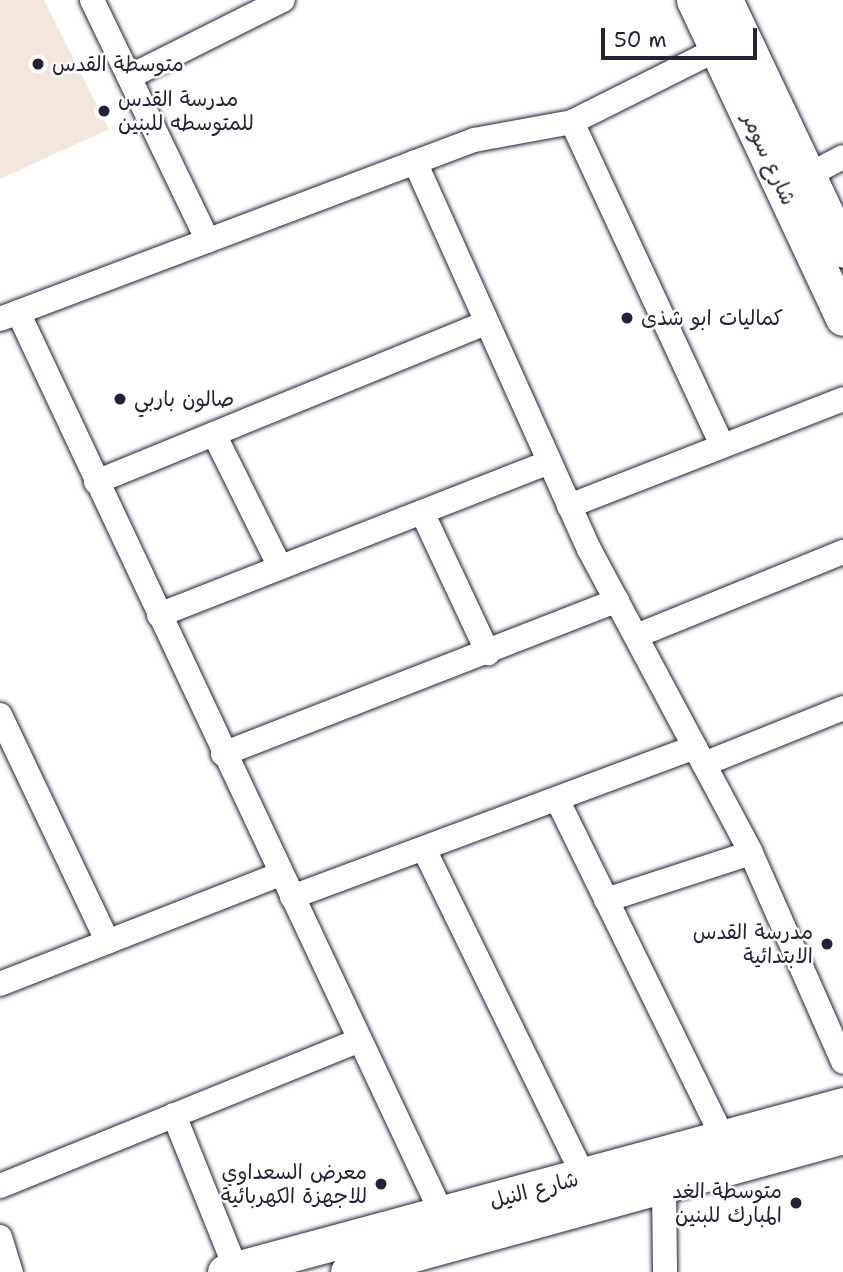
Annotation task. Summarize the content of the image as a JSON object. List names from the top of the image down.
{
  "streets": {
    "main road": ["شارع سومر", "شارع النيل"]
  },
  "places": [
    "متوسطة القدس",
    "مدرسة القدس للمتوسطه للبنين",
    "كماليات ابو شذى",
    "صالون باربي",
    "مدرسة القدس الابتدائية",
    "معرض السعداوي للاجهزة الكهربائية",
    "متوسطة الغد المبارك للبنين"
  ],
  "scale_bar": "50 m"
}
